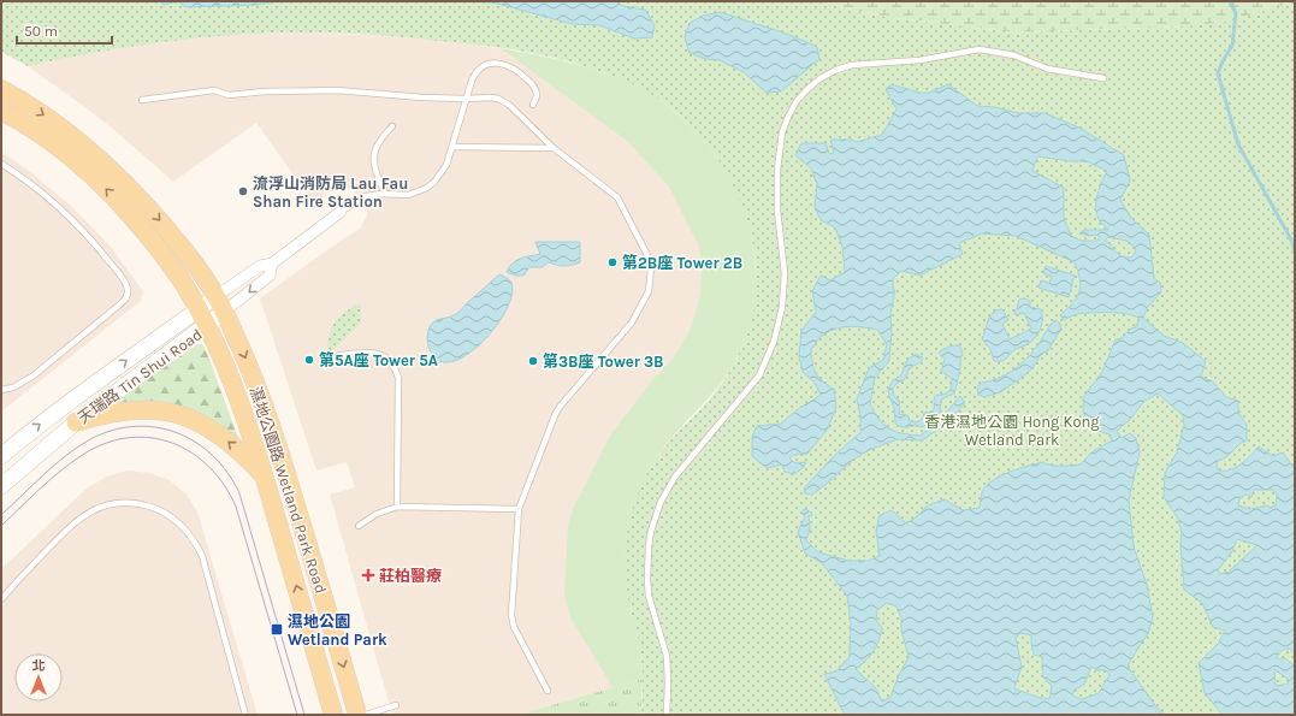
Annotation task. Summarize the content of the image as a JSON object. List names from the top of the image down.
{
  "streets": {
    "main road": ["天瑞路 Tin Shui Road", "濕地公園路 Wetland Park Road"]
  },
  "crossings": [
    ["天瑞路 Tin Shui Road", "濕地公園路 Wetland Park Road"]
  ],
  "parks": ["香港濕地公園 Hong Kong Wetland Park"],
  "places": {
    "other": [
      "流浮山消防局 Lau Fau Shan Fire Station",
      "第2B座 Tower 2B",
      "第5A座 Tower 5A",
      "第3B座 Tower 3B"
    ],
    "health": ["莊柏醫療"],
    "transit": ["濕地公園 Wetland Park"]
  },
  "scale_bar": "50 m",
  "north": "top"
}
